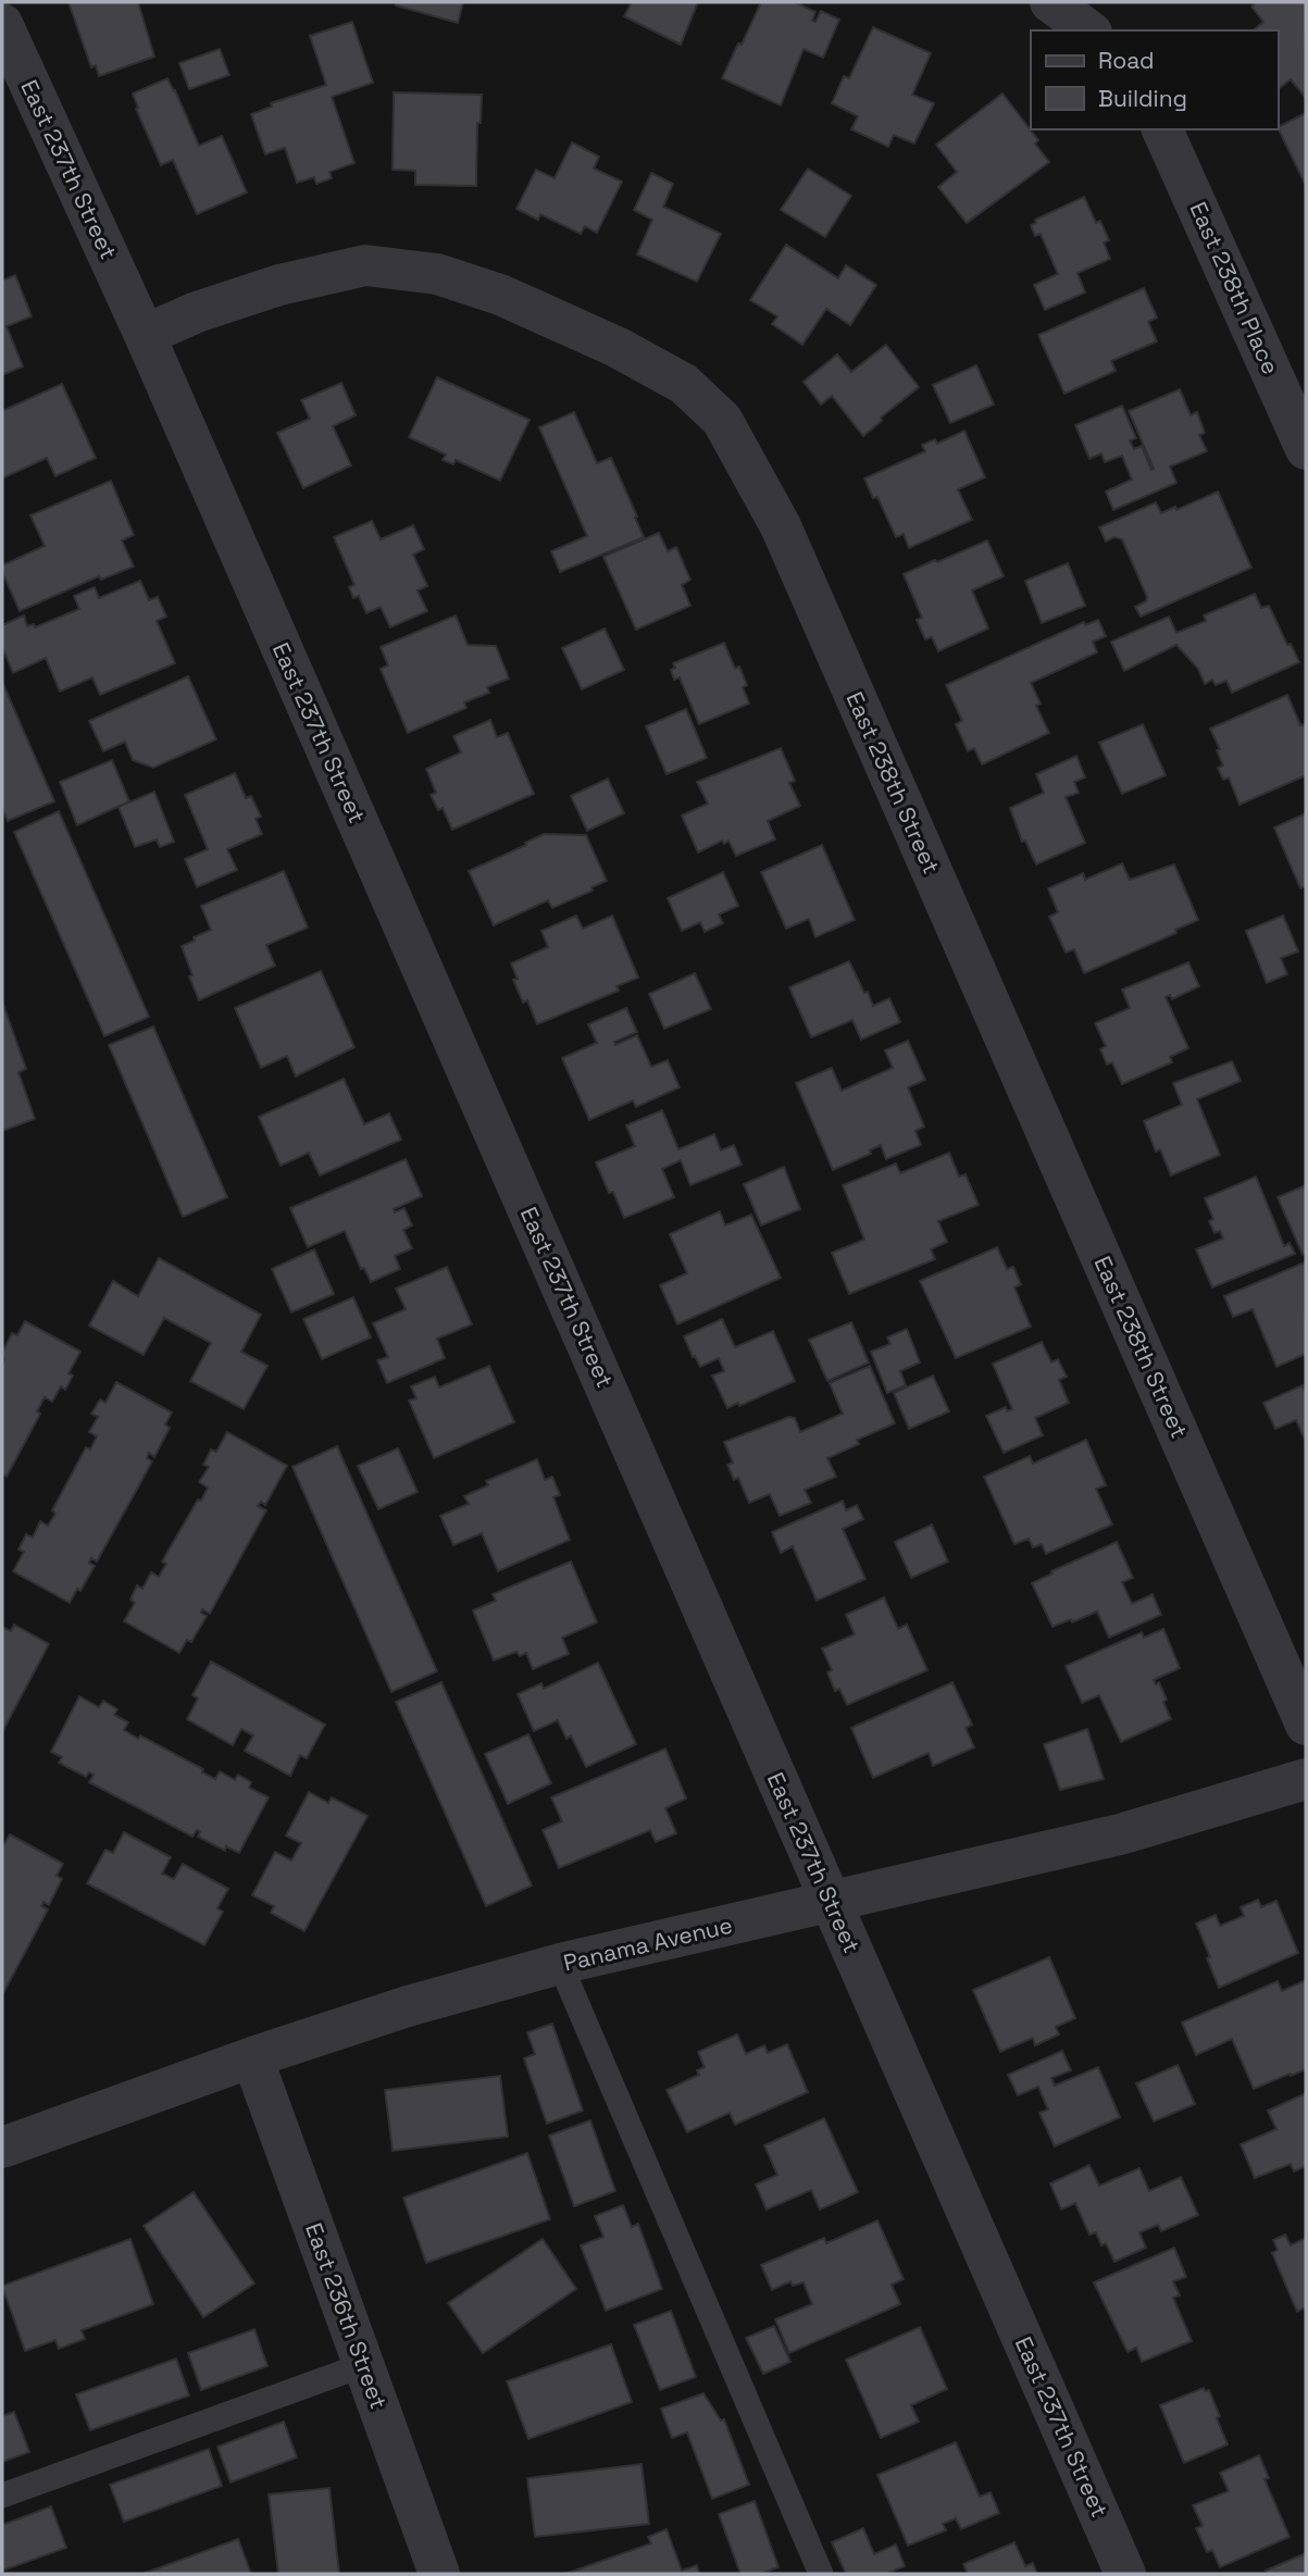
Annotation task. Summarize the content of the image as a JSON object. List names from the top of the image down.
{
  "streets": {
    "street": [
      "East 237th Street",
      "East 238th Place",
      "East 238th Street",
      "Panama Avenue",
      "East 236th Street"
    ]
  },
  "crossings": [
    ["East 237th Street", "East 238th Street"],
    ["East 237th Street", "Panama Avenue"],
    ["Panama Avenue", "East 236th Street"]
  ],
  "legend": ["Road", "Building"]
}
